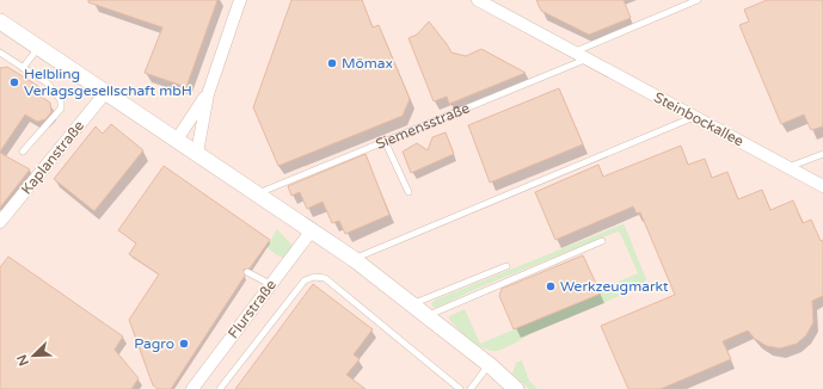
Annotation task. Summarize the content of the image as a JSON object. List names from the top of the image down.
{
  "streets": {
    "street": ["Steinbockallee", "Kaplanstraße", "Flurstraße"],
    "lane": ["Siemensstraße"]
  },
  "crossings": [
    ["Steinbockallee", "Siemensstraße"]
  ],
  "places": [
    "Mömax",
    "Helbling Verlagsgesellschaft mbH",
    "Werkzeugmarkt",
    "Pagro"
  ],
  "north": "bottom left"
}
